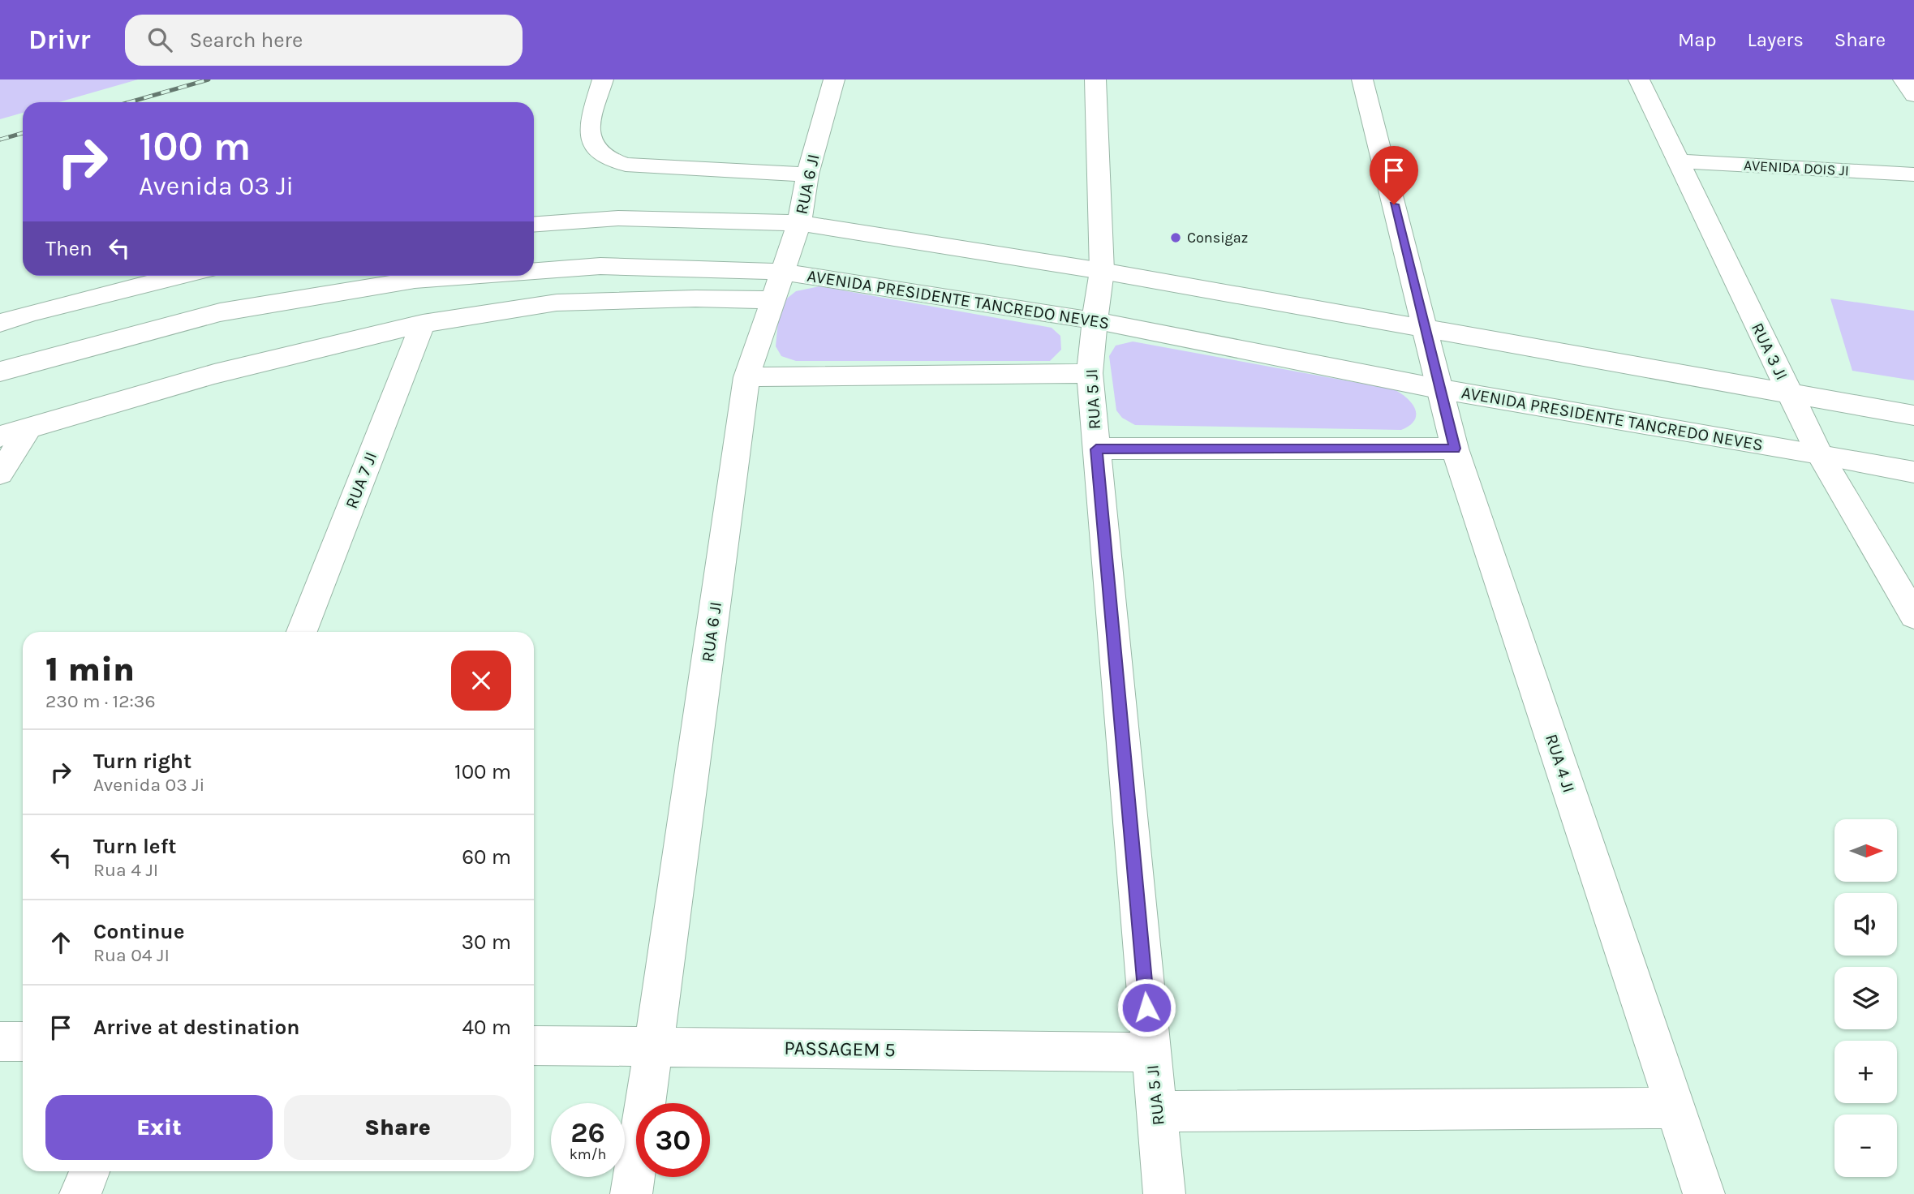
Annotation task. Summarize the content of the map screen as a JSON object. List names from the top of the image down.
{
  "streets": {
    "street": [
      "AVENIDA DOIS JI",
      "RUA 6 JI",
      "AVENIDA PRESIDENTE TANCREDO NEVES",
      "RUA 3 JI",
      "RUA 5 JI",
      "RUA 7 JI",
      "RUA 4 JI",
      "PASSAGEM 5"
    ]
  },
  "crossings": [
    ["AVENIDA DOIS JI", "RUA 3 JI"],
    ["RUA 6 JI", "AVENIDA PRESIDENTE TANCREDO NEVES"],
    ["RUA 6 JI", "PASSAGEM 5"],
    ["AVENIDA PRESIDENTE TANCREDO NEVES", "RUA 3 JI"],
    ["AVENIDA PRESIDENTE TANCREDO NEVES", "RUA 5 JI"],
    ["AVENIDA PRESIDENTE TANCREDO NEVES", "RUA 4 JI"],
    ["RUA 5 JI", "PASSAGEM 5"]
  ],
  "places": ["Consigaz"],
  "north": "right",
  "page": {
    "header": "Drivr",
    "search": "Search here",
    "nav": ["Map", "Layers", "Share"],
    "turn": ["100 m", "Avenida 03 Ji"],
    "then": "Then",
    "heading": ["1 min", "230 m · 12:36"],
    "list": [
      {
        "name": "Turn right",
        "note": "Avenida 03 Ji",
        "value": "100 m"
      },
      {
        "name": "Turn left",
        "note": "Rua 4 JI",
        "value": "60 m"
      },
      {
        "name": "Continue",
        "note": "Rua 04 JI",
        "value": "30 m"
      },
      {
        "name": "Arrive at destination",
        "value": "40 m"
      }
    ],
    "map_buttons": ["+", "−"],
    "buttons": ["Exit", "Share"],
    "speed": "26 km/h",
    "limit": "30"
  }
}
